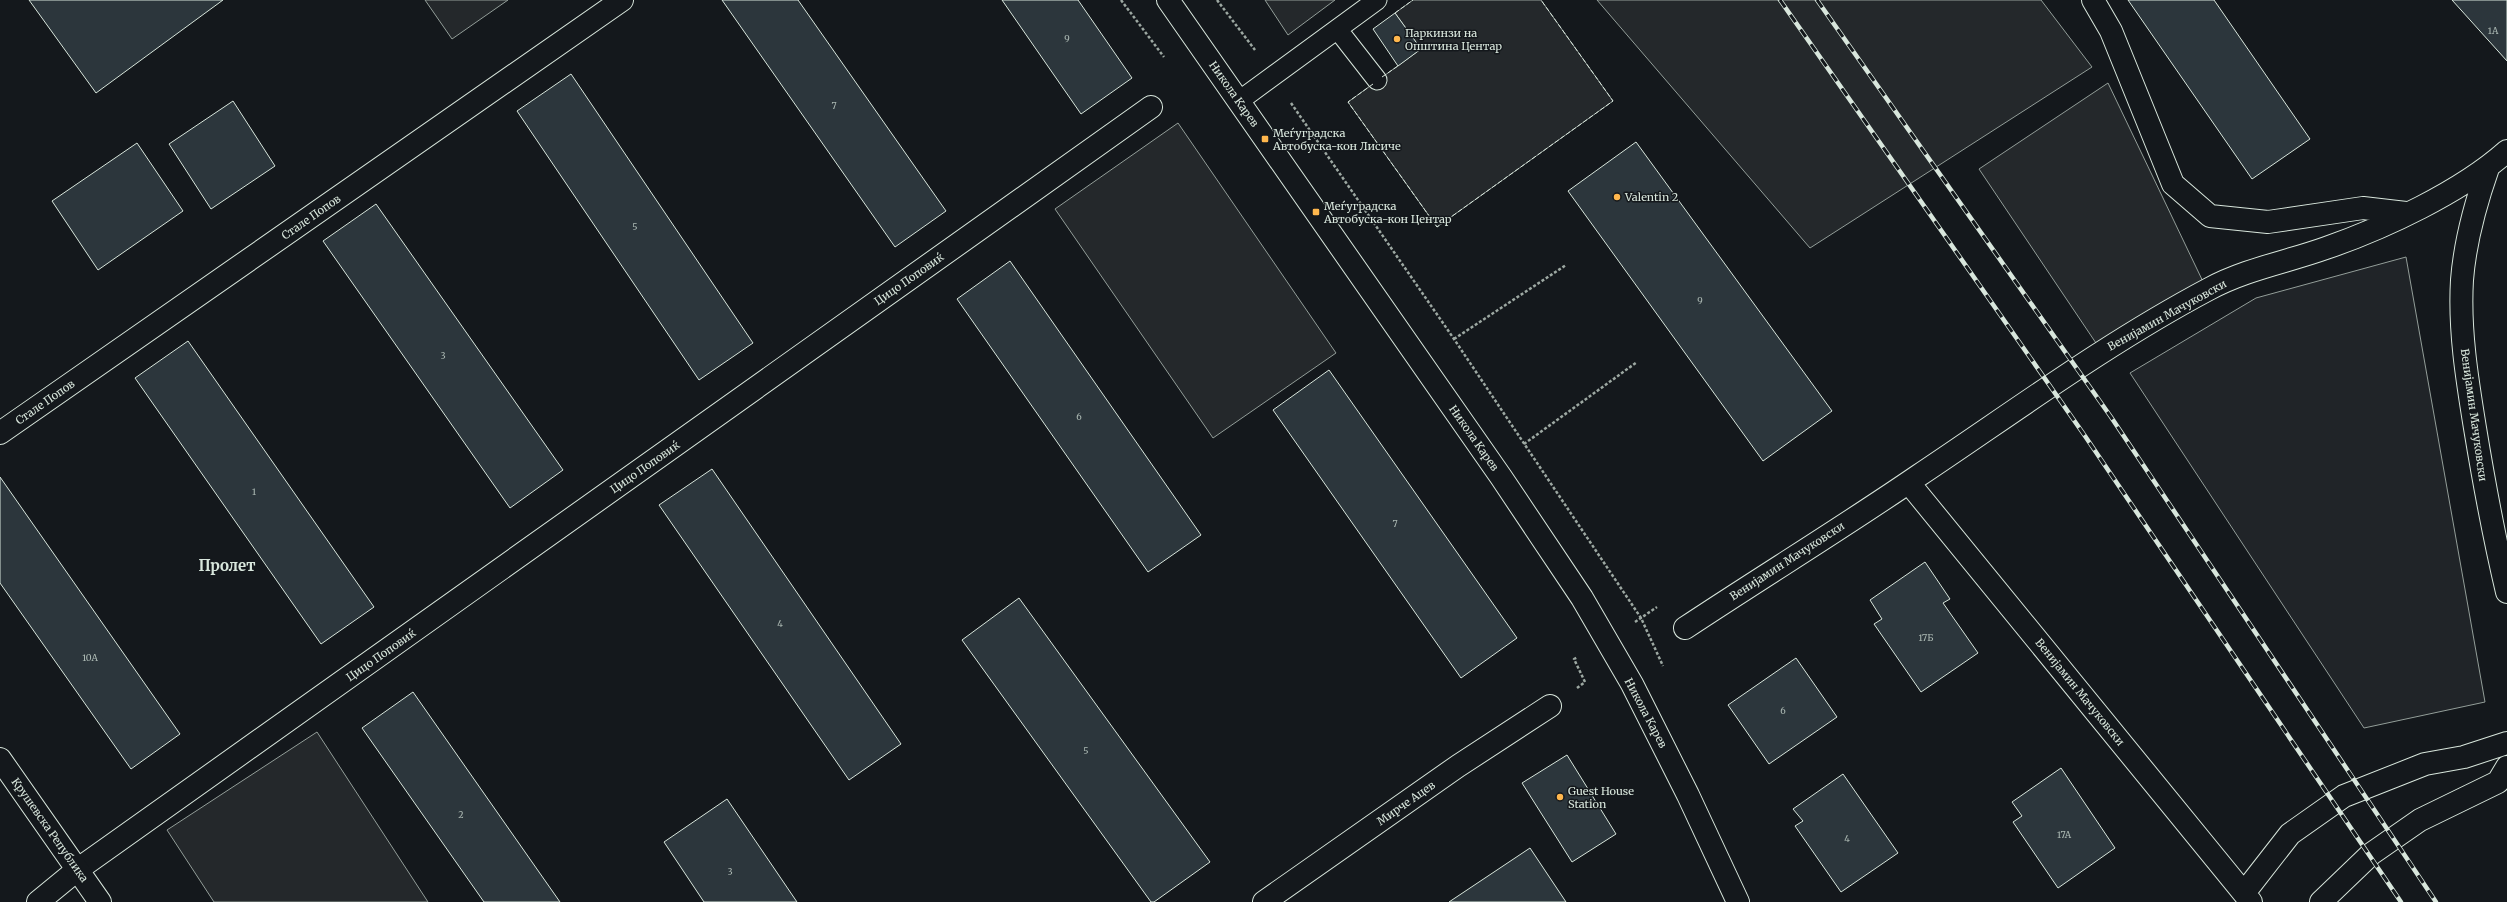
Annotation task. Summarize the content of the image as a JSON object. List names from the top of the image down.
{
  "streets": {
    "street": [
      "Никола Карев",
      "Стале Попов",
      "Цицо Поповиќ",
      "Венијамин Мачуковски",
      "Мирче Ацев",
      "Крушевска Република"
    ]
  },
  "crossings": [
    ["Цицо Поповиќ", "Крушевска Република"]
  ],
  "districts": ["Пролет"],
  "places": {
    "other": ["Паркинзи на Општина Центар", "Valentin 2", "Guest House Station"],
    "transit": ["Меѓуградска Автобуска-кон Лисиче", "Меѓуградска Автобуска-кон Центар"]
  },
  "house_numbers": [
    "1А",
    "9",
    "7",
    "5",
    "9",
    "3",
    "6",
    "1",
    "7",
    "4",
    "17Б",
    "10A",
    "6",
    "5",
    "2",
    "17А",
    "4",
    "3"
  ]
}
